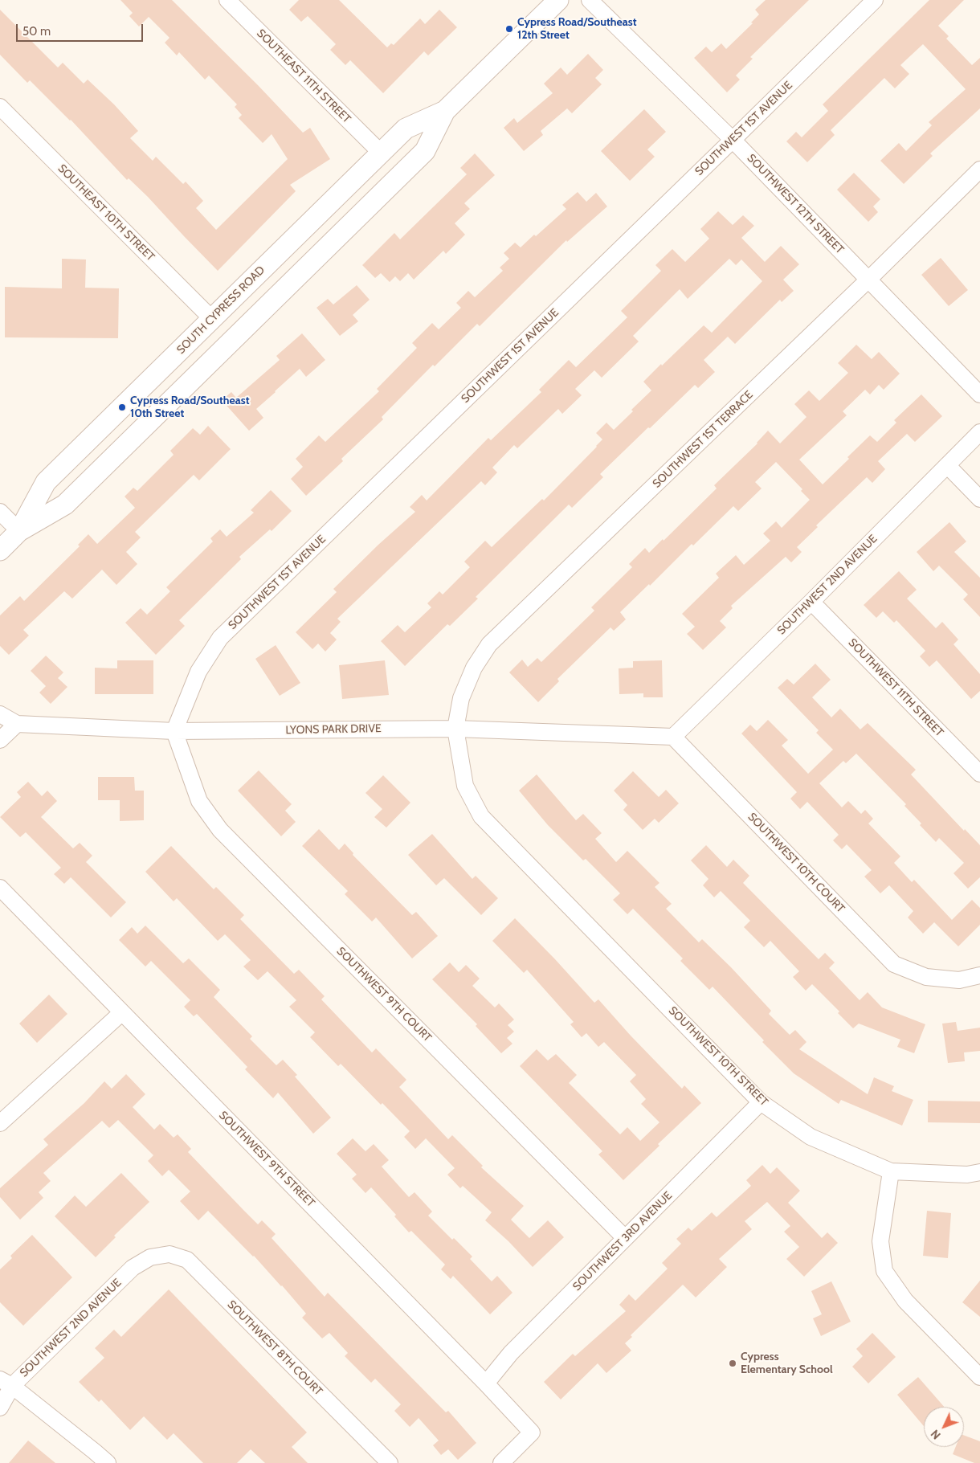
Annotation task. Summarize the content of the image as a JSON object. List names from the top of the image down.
{
  "streets": {
    "street": [
      "SOUTHEAST 11TH STREET",
      "SOUTHWEST 1ST AVENUE",
      "SOUTHWEST 12TH STREET",
      "SOUTHEAST 10TH STREET",
      "SOUTH CYPRESS ROAD",
      "SOUTHWEST 1ST TERRACE",
      "SOUTHWEST 2ND AVENUE",
      "SOUTHWEST 11TH STREET",
      "LYONS PARK DRIVE",
      "SOUTHWEST 10TH COURT",
      "SOUTHWEST 9TH COURT",
      "SOUTHWEST 10TH STREET",
      "SOUTHWEST 9TH STREET",
      "SOUTHWEST 3RD AVENUE",
      "SOUTHWEST 8TH COURT"
    ]
  },
  "crossings": [
    ["SOUTHEAST 11TH STREET", "SOUTH CYPRESS ROAD"],
    ["SOUTHWEST 1ST AVENUE", "SOUTHWEST 12TH STREET"],
    ["SOUTHWEST 1ST AVENUE", "LYONS PARK DRIVE"],
    ["SOUTHWEST 1ST AVENUE", "SOUTHWEST 9TH COURT"],
    ["SOUTHWEST 12TH STREET", "SOUTHWEST 1ST TERRACE"],
    ["SOUTHEAST 10TH STREET", "SOUTH CYPRESS ROAD"],
    ["SOUTHWEST 1ST TERRACE", "LYONS PARK DRIVE"],
    ["SOUTHWEST 1ST TERRACE", "SOUTHWEST 10TH STREET"],
    ["SOUTHWEST 2ND AVENUE", "SOUTHWEST 11TH STREET"],
    ["SOUTHWEST 2ND AVENUE", "LYONS PARK DRIVE"],
    ["SOUTHWEST 2ND AVENUE", "SOUTHWEST 10TH COURT"],
    ["SOUTHWEST 2ND AVENUE", "SOUTHWEST 8TH COURT"],
    ["LYONS PARK DRIVE", "SOUTHWEST 10TH COURT"],
    ["LYONS PARK DRIVE", "SOUTHWEST 9TH COURT"],
    ["LYONS PARK DRIVE", "SOUTHWEST 10TH STREET"],
    ["SOUTHWEST 9TH COURT", "SOUTHWEST 3RD AVENUE"],
    ["SOUTHWEST 10TH STREET", "SOUTHWEST 3RD AVENUE"],
    ["SOUTHWEST 9TH STREET", "SOUTHWEST 3RD AVENUE"]
  ],
  "places": ["Cypress Road/Southeast 12th Street", "Cypress Road/Southeast 10th Street", "Cypress Elementary School"],
  "scale_bar": "50 m",
  "north": "bottom left"
}
